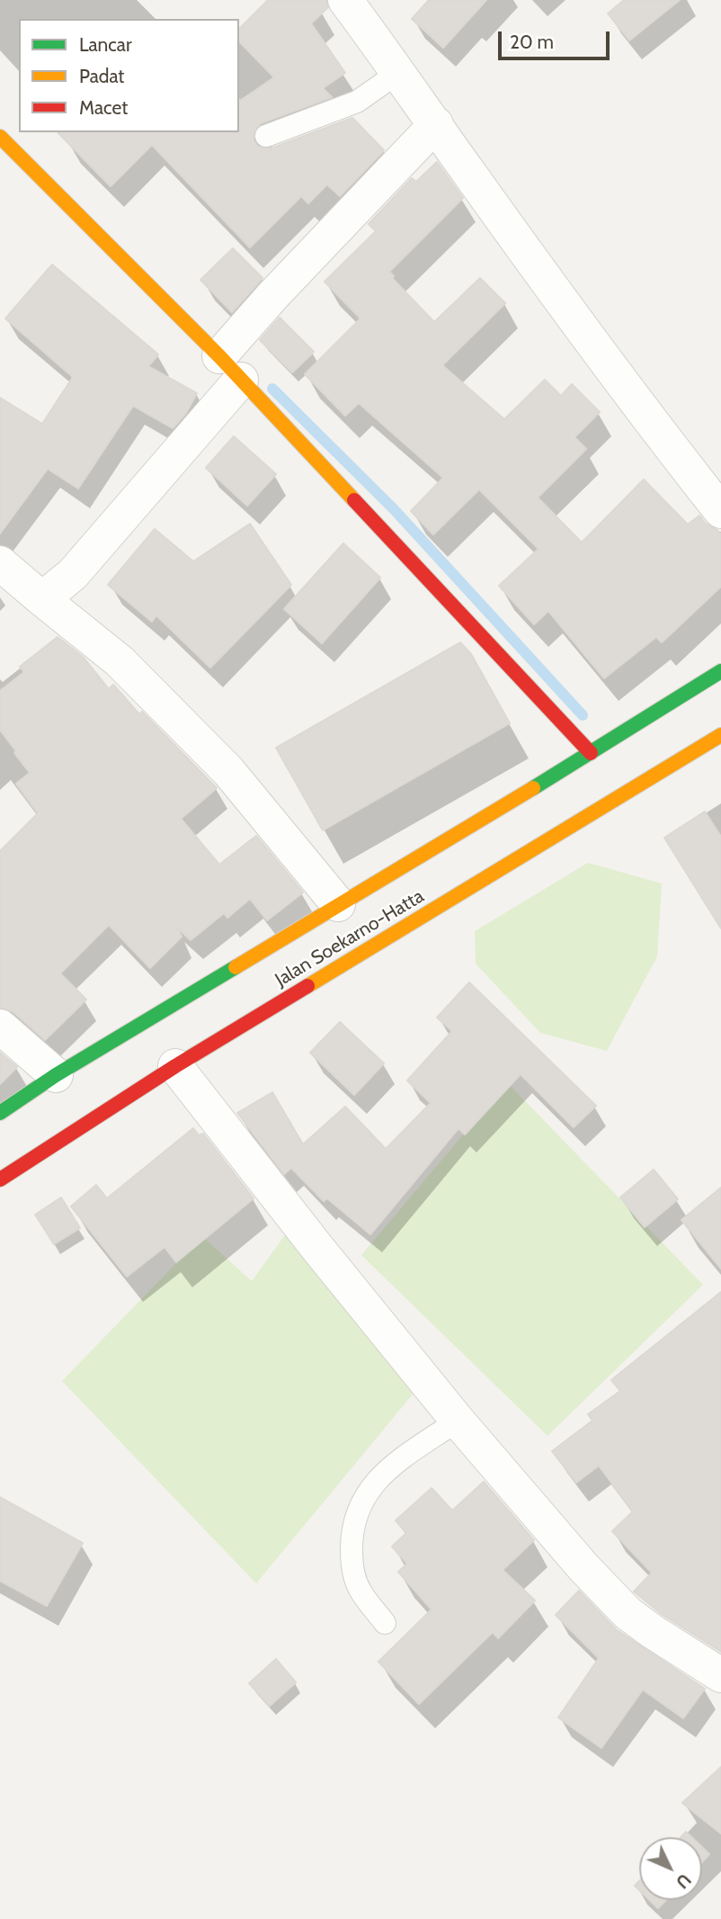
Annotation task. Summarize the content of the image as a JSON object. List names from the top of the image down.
{
  "streets": {
    "main road": ["Jalan Soekarno-Hatta"]
  },
  "legend": ["Lancar", "Padat", "Macet"],
  "scale_bar": "20 m",
  "north": "bottom right"
}
